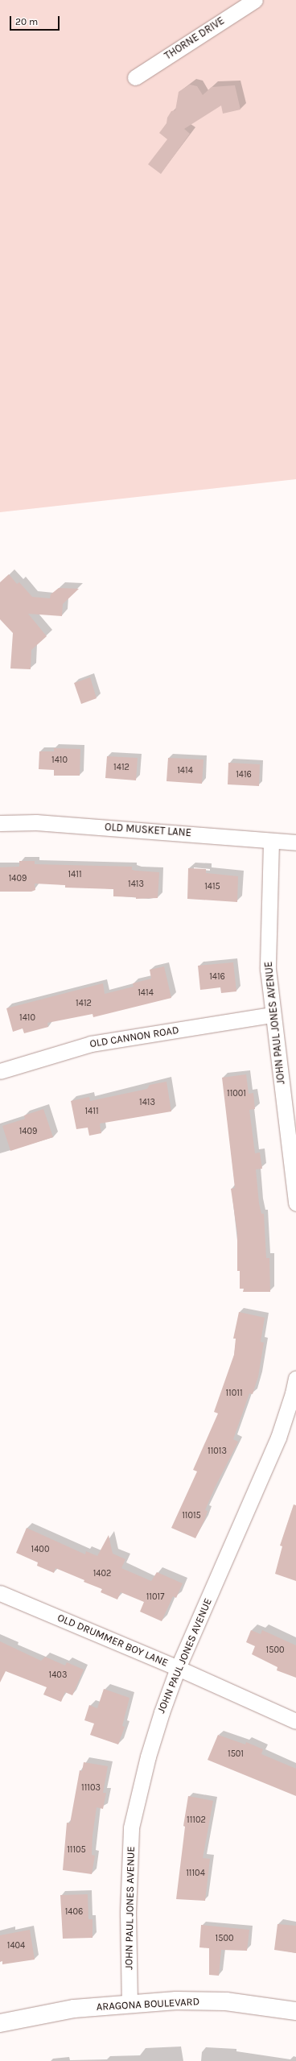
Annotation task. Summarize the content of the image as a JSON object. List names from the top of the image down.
{
  "streets": {
    "street": [
      "THORNE DRIVE",
      "OLD MUSKET LANE",
      "JOHN PAUL JONES AVENUE",
      "OLD CANNON ROAD",
      "OLD DRUMMER BOY LANE",
      "ARAGONA BOULEVARD"
    ]
  },
  "crossings": [
    ["OLD MUSKET LANE", "JOHN PAUL JONES AVENUE"],
    ["JOHN PAUL JONES AVENUE", "OLD CANNON ROAD"],
    ["JOHN PAUL JONES AVENUE", "OLD DRUMMER BOY LANE"],
    ["JOHN PAUL JONES AVENUE", "ARAGONA BOULEVARD"]
  ],
  "house_numbers": [
    "1410",
    "1412",
    "1414",
    "1416",
    "1411",
    "1409",
    "1413",
    "1415",
    "1416",
    "1414",
    "1412",
    "1410",
    "11001",
    "1413",
    "1411",
    "1409",
    "11011",
    "11013",
    "11015",
    "1400",
    "1402",
    "11017",
    "1500",
    "1403",
    "1501",
    "11103",
    "11102",
    "11105",
    "11104",
    "1406",
    "1500",
    "1404"
  ],
  "scale_bar": "20 m"
}
